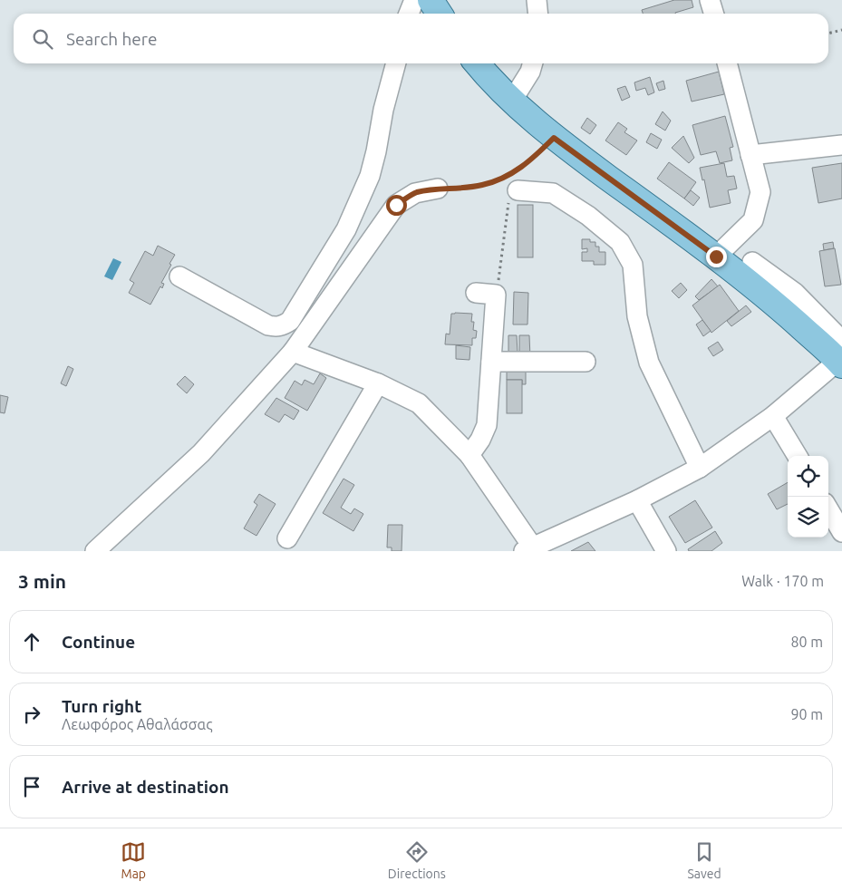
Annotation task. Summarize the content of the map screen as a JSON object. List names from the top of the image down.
{
  "page": {
    "search": "Search here",
    "heading": ["3 min", "Walk · 170 m"],
    "list": [
      ["Continue", "80 m"],
      ["Turn right", "Λεωφόρος Αθαλάσσας", "90 m"],
      "Arrive at destination"
    ],
    "nav": ["Map", "Directions", "Saved"]
  }
}
